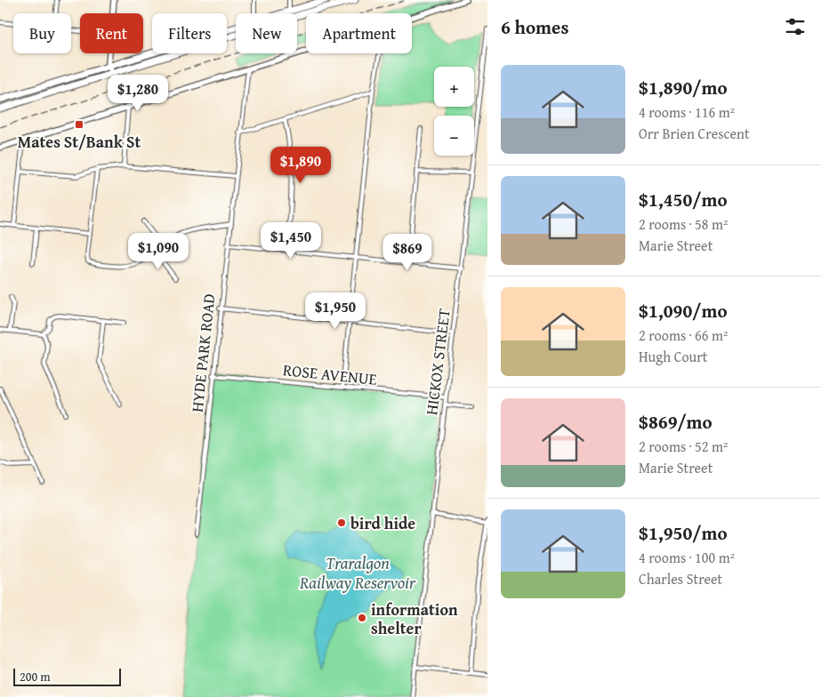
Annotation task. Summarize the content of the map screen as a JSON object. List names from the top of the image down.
{
  "streets": {
    "street": ["HYDE PARK ROAD", "HICKOX STREET", "ROSE AVENUE"]
  },
  "crossings": [
    ["HYDE PARK ROAD", "ROSE AVENUE"],
    ["HICKOX STREET", "ROSE AVENUE"]
  ],
  "water": ["Traralgon Railway Reservoir"],
  "places": {
    "transit": ["Mates St/Bank St"],
    "other": ["bird hide", "information shelter"]
  },
  "scale_bar": "200 m",
  "page": {
    "heading": "6 homes",
    "chip": [
      "Buy",
      "Rent",
      "Filters",
      "New",
      "Apartment"
    ],
    "list": [
      {
        "name": "$1,890/mo",
        "note": "4 rooms · 116 m² · Orr Brien Crescent"
      },
      {
        "name": "$1,450/mo",
        "note": "2 rooms · 58 m² · Marie Street"
      },
      {
        "name": "$1,090/mo",
        "note": "2 rooms · 66 m² · Hugh Court"
      },
      {
        "name": "$869/mo",
        "note": "2 rooms · 52 m² · Marie Street"
      },
      {
        "name": "$1,950/mo",
        "note": "4 rooms · 100 m² · Charles Street"
      }
    ],
    "map_buttons": ["+", "−"],
    "price": [
      "$1,280",
      "$1,890",
      "$1,450",
      "$1,090",
      "$869",
      "$1,950"
    ],
    "scale": "200 m"
  }
}
